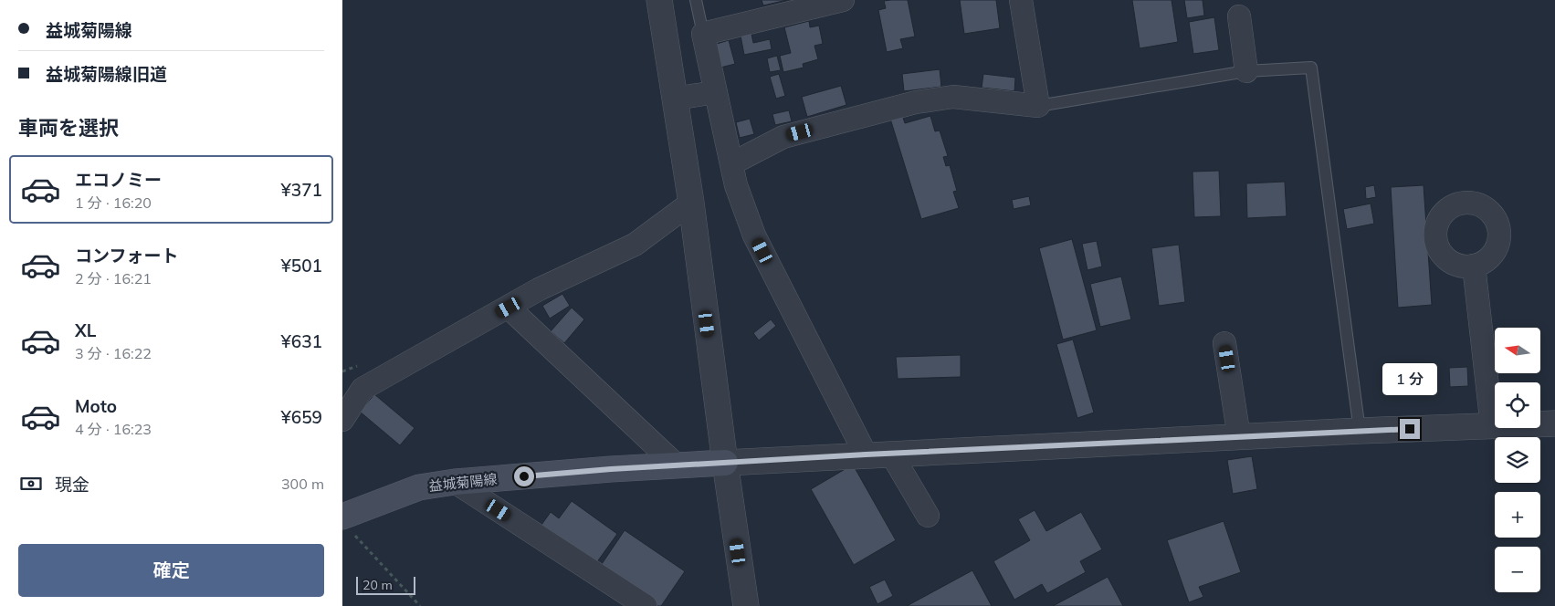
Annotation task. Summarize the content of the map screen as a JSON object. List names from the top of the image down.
{
  "streets": {
    "main road": ["益城菊陽線"]
  },
  "scale_bar": "20 m",
  "north": "left",
  "page": {
    "banner": ["益城菊陽線", "益城菊陽線旧道"],
    "heading": "車両を選択",
    "list": [
      {
        "name": "エコノミー",
        "note": "1 分 · 16:20",
        "value": "¥371"
      },
      {
        "name": "コンフォート",
        "note": "2 分 · 16:21",
        "value": "¥501"
      },
      {
        "name": "XL",
        "note": "3 分 · 16:22",
        "value": "¥631"
      },
      {
        "name": "Moto",
        "note": "4 分 · 16:23",
        "value": "¥659"
      }
    ],
    "map_buttons": ["+", "−"],
    "bubble": "1 分",
    "pay": ["現金", "300 m"],
    "buttons": "確定",
    "scale": "20 m"
  }
}
